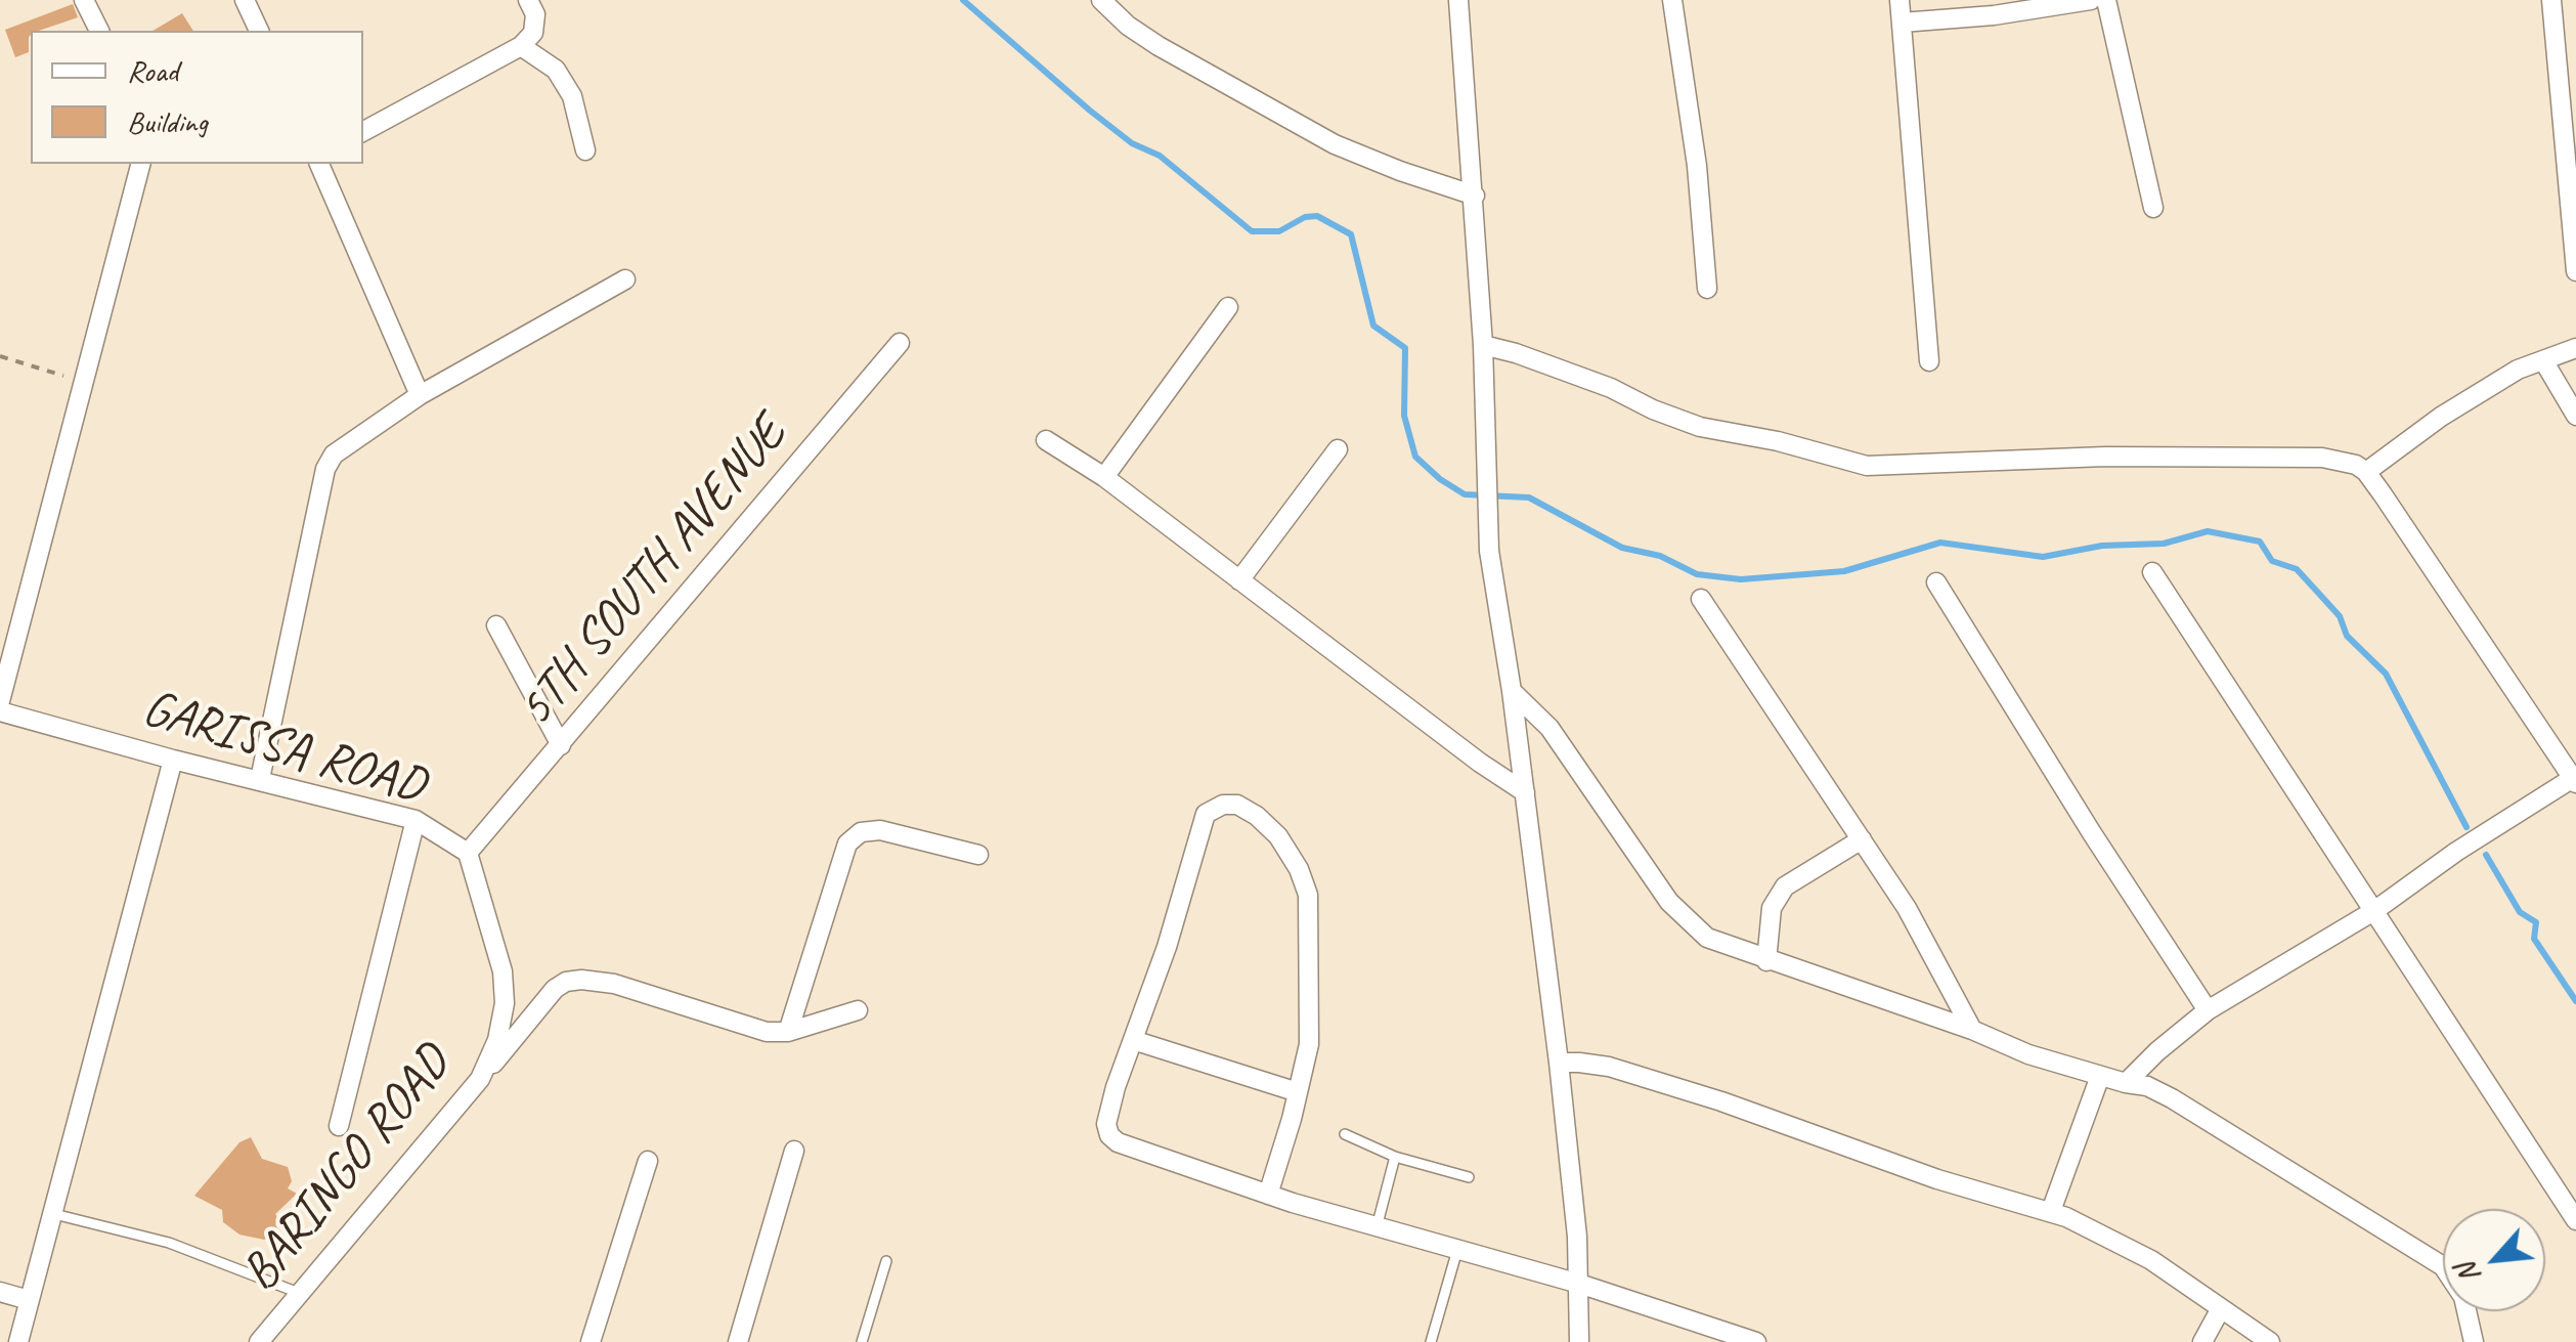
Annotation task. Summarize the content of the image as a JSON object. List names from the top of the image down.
{
  "streets": {
    "street": ["5TH SOUTH AVENUE", "GARISSA ROAD", "BARINGO ROAD"]
  },
  "crossings": [
    ["5TH SOUTH AVENUE", "GARISSA ROAD"],
    ["GARISSA ROAD", "BARINGO ROAD"]
  ],
  "legend": ["Road", "Building"],
  "north": "bottom left"
}
